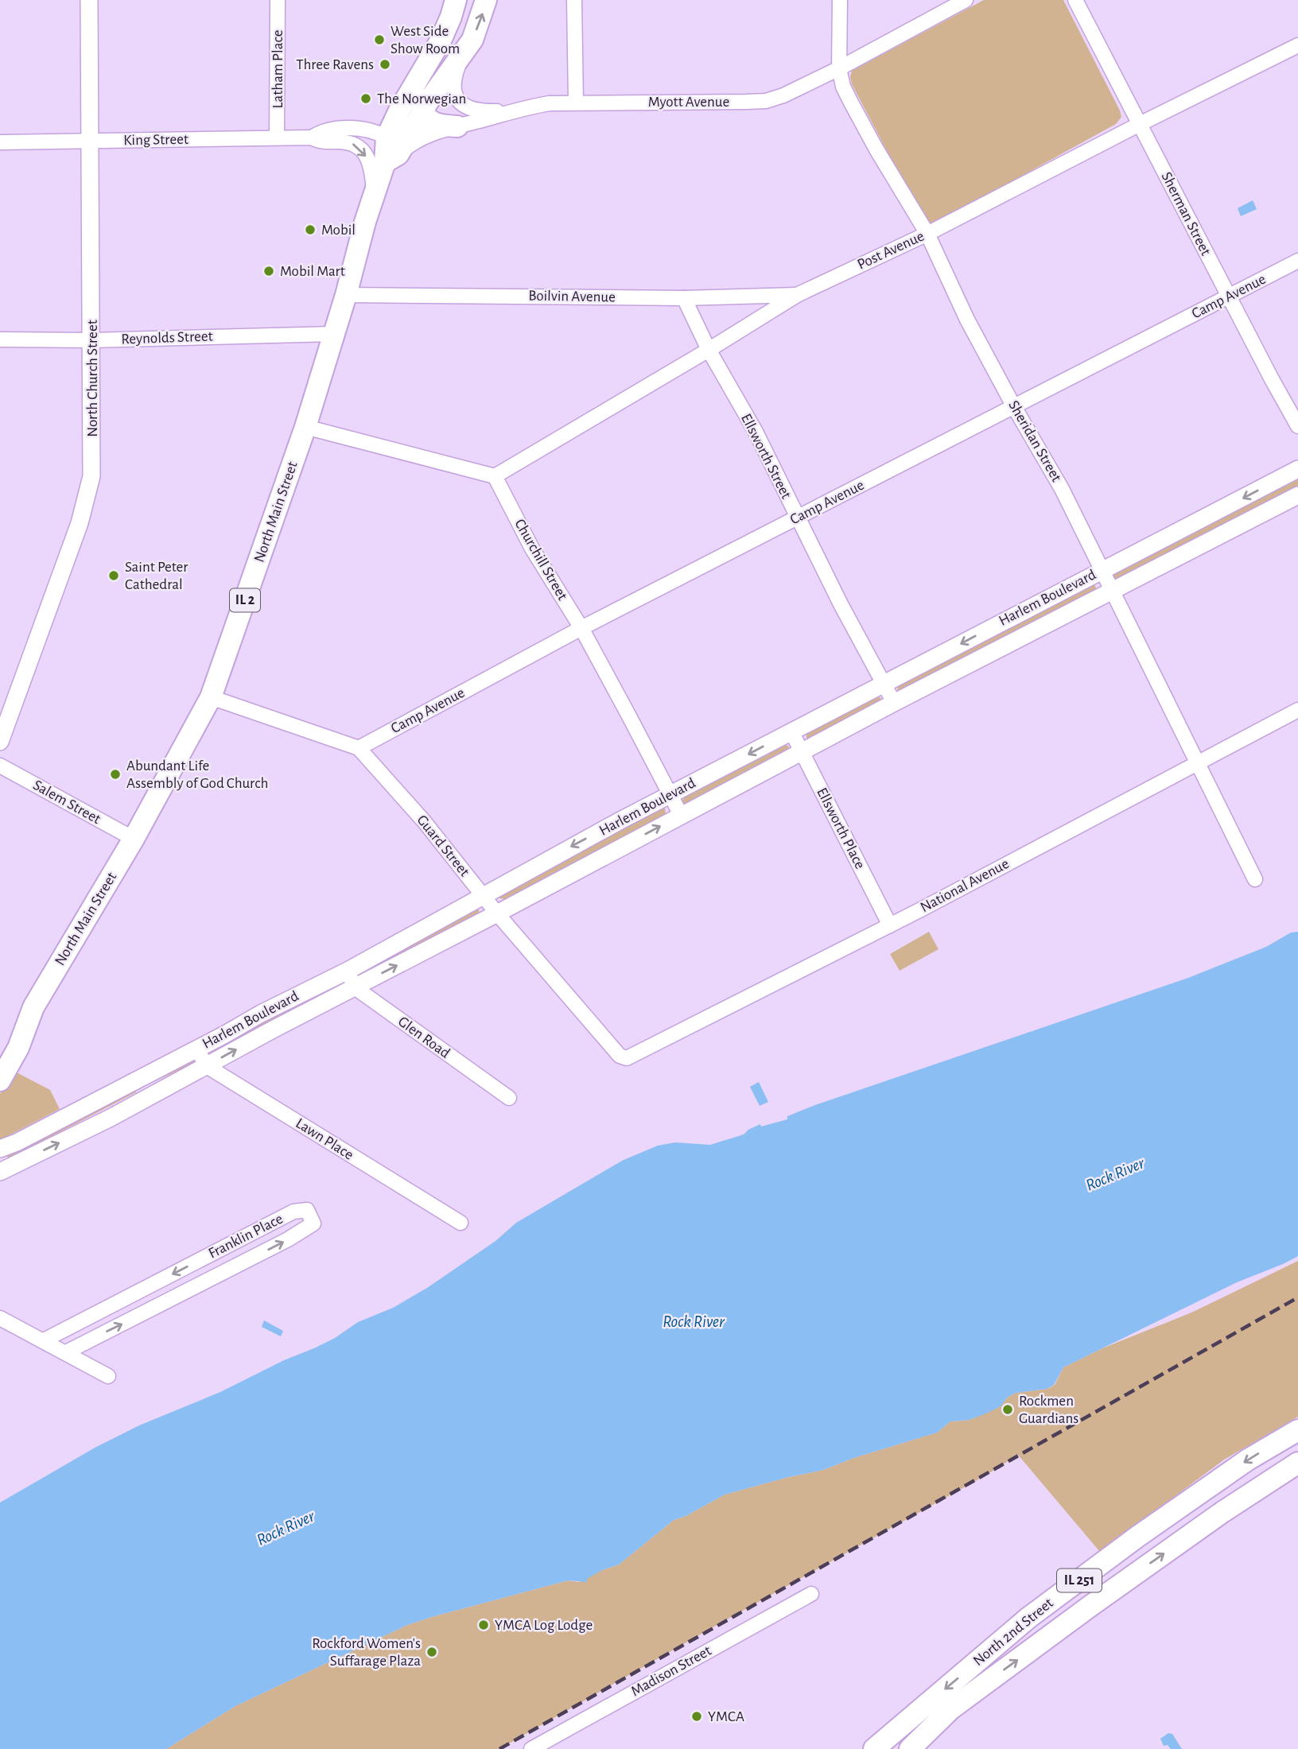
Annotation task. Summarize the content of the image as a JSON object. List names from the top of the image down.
{
  "streets": {
    "main road": [
      "North Main Street",
      "IL 2",
      "IL 251",
      "North 2nd Street"
    ],
    "street": [
      "Latham Place",
      "Myott Avenue",
      "King Street",
      "Sherman Street",
      "Post Avenue",
      "Boilvin Avenue",
      "Camp Avenue",
      "Reynolds Street",
      "North Church Street",
      "Sheridan Street",
      "Ellsworth Street",
      "Churchill Street",
      "Harlem Boulevard",
      "Salem Street",
      "Ellsworth Place",
      "Guard Street",
      "National Avenue",
      "Glen Road",
      "Lawn Place",
      "Franklin Place",
      "Madison Street"
    ]
  },
  "crossings": [
    ["Latham Place", "King Street"],
    ["Myott Avenue", "King Street"],
    ["Myott Avenue", "Sheridan Street"],
    ["Myott Avenue", "North Main Street"],
    ["King Street", "North Church Street"],
    ["King Street", "North Main Street"],
    ["Sherman Street", "Post Avenue"],
    ["Sherman Street", "Camp Avenue"],
    ["Post Avenue", "Boilvin Avenue"],
    ["Post Avenue", "Sheridan Street"],
    ["Post Avenue", "Ellsworth Street"],
    ["Post Avenue", "Churchill Street"],
    ["Boilvin Avenue", "Ellsworth Street"],
    ["Boilvin Avenue", "North Main Street"],
    ["Camp Avenue", "Sheridan Street"],
    ["Camp Avenue", "Ellsworth Street"],
    ["Camp Avenue", "Churchill Street"],
    ["Camp Avenue", "Guard Street"],
    ["Reynolds Street", "North Church Street"],
    ["Reynolds Street", "North Main Street"],
    ["Sheridan Street", "Harlem Boulevard"],
    ["Sheridan Street", "National Avenue"],
    ["Ellsworth Street", "Harlem Boulevard"],
    ["North Main Street", "IL 2"],
    ["North Main Street", "Salem Street"],
    ["North Main Street", "Guard Street"],
    ["Churchill Street", "Harlem Boulevard"],
    ["Harlem Boulevard", "Ellsworth Place"],
    ["Harlem Boulevard", "Guard Street"],
    ["Harlem Boulevard", "Glen Road"],
    ["Harlem Boulevard", "Lawn Place"],
    ["Ellsworth Place", "National Avenue"],
    ["Guard Street", "National Avenue"]
  ],
  "water": ["Rock River"],
  "places": [
    "West Side Show Room",
    "Three Ravens",
    "The Norwegian",
    "Mobil",
    "Mobil Mart",
    "Saint Peter Cathedral",
    "Abundant Life Assembly of God Church",
    "Rockmen Guardians",
    "YMCA Log Lodge",
    "Rockford Women's Suffarage Plaza",
    "YMCA"
  ]
}
